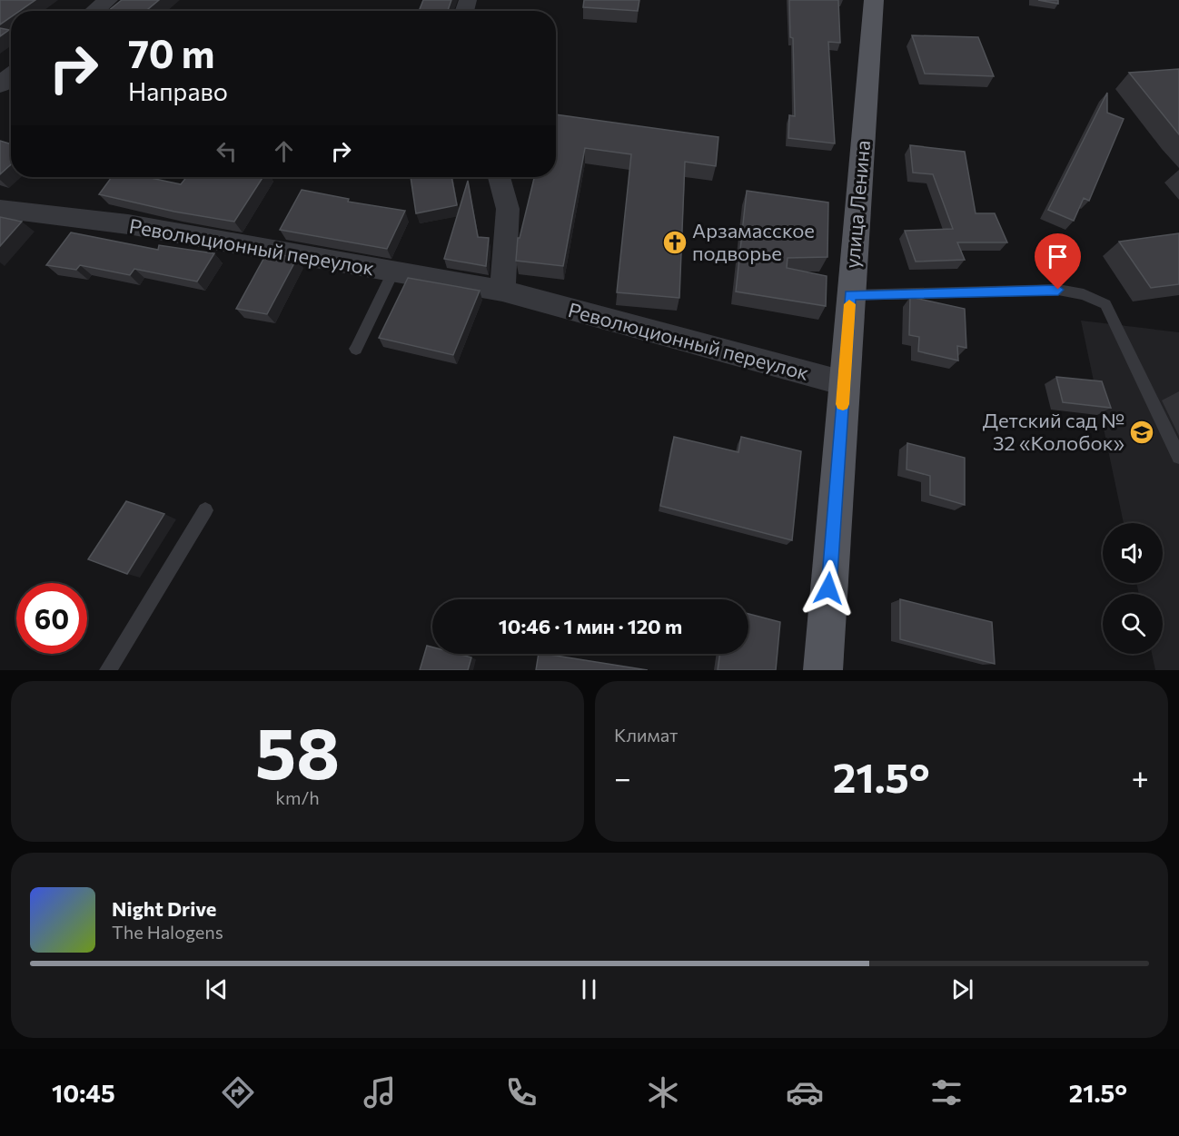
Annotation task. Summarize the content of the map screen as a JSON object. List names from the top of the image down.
{
  "streets": {
    "main road": ["улица Ленина"],
    "street": ["Революционный переулок"]
  },
  "crossings": [
    ["улица Ленина", "Революционный переулок"]
  ],
  "places": {
    "church": ["Арзамасское подворье"],
    "school or university": ["Детский сад № 32 «Колобок»"]
  },
  "page": {
    "turn": ["70 m", "Направо"],
    "limit": "60",
    "trip": "10:46 · 1 мин · 120 m",
    "tile": [
      ["58", "km/h"],
      "Климат"
    ],
    "heat": ["−", "21.5°", "+"],
    "song": ["Night Drive", "The Halogens"],
    "tabs": ["10:45", "21.5°"]
  }
}
